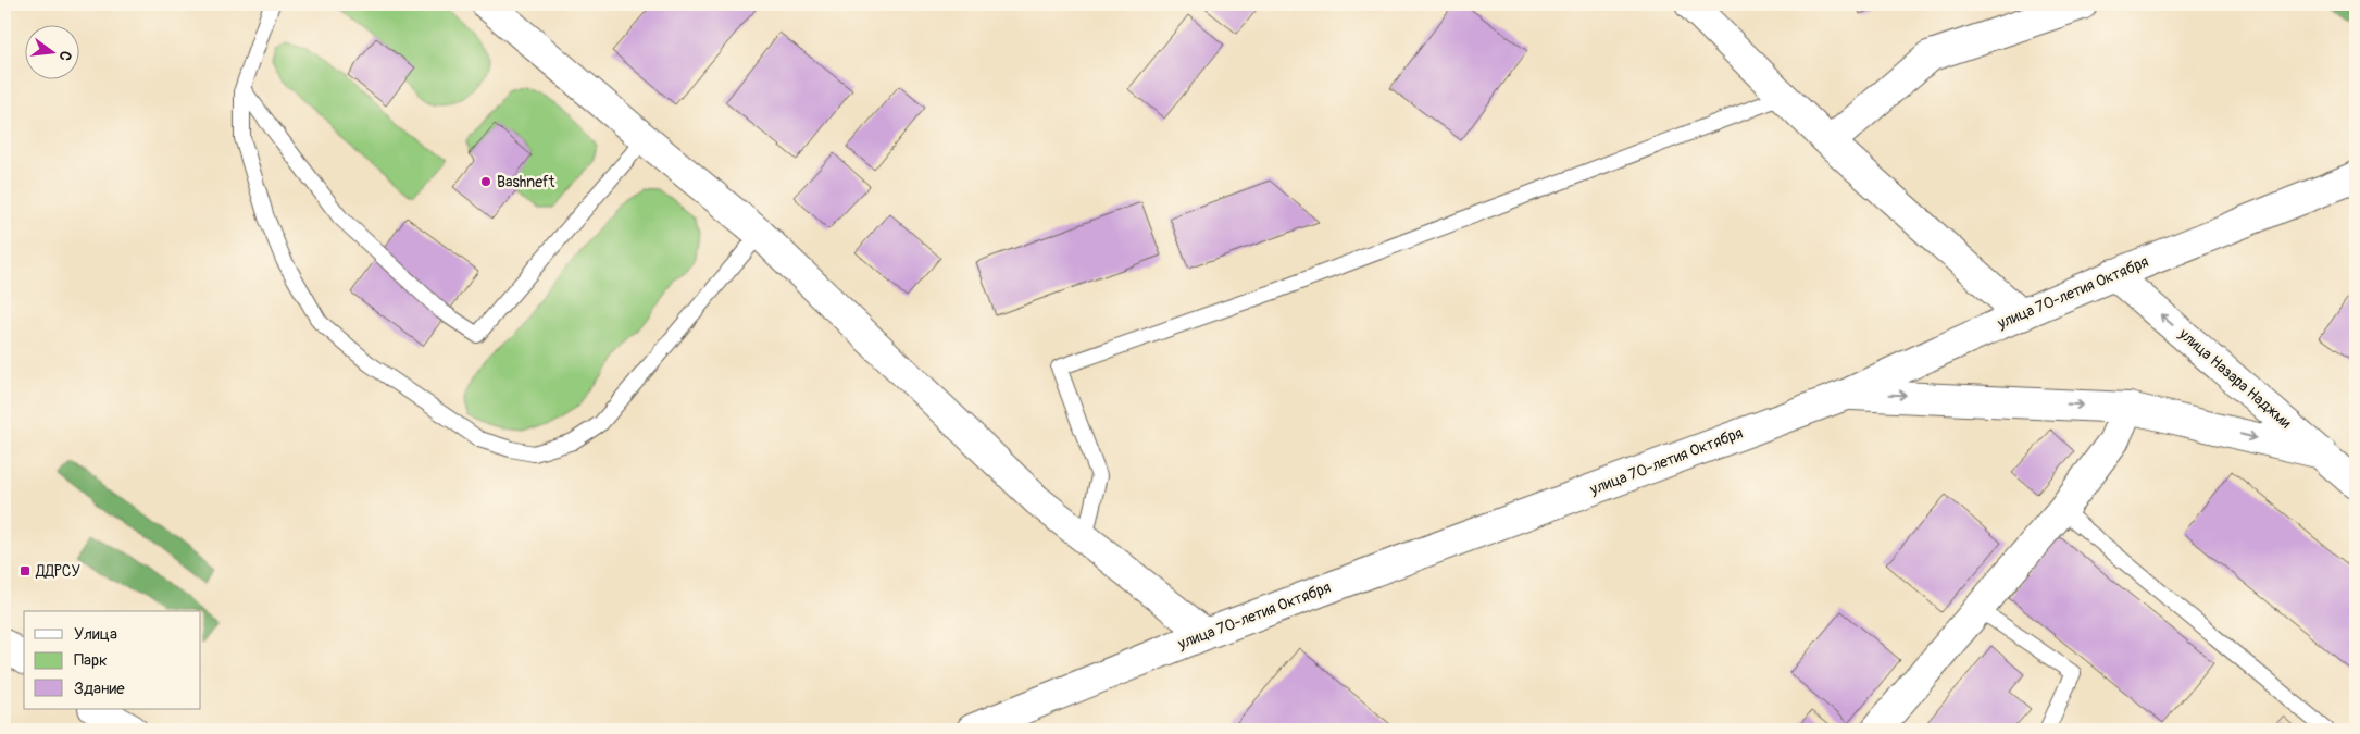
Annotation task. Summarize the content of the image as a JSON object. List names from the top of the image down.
{
  "streets": {
    "street": ["улица 70-летия Октября", "улица Назара Наджми"]
  },
  "crossings": [
    ["улица 70-летия Октября", "улица Назара Наджми"]
  ],
  "one_way": ["улица Назара Наджми"],
  "places": {
    "other": ["Bashneft"],
    "transit": ["ДДРСУ"]
  },
  "legend": ["Улица", "Парк", "Здание"],
  "north": "right"
}
